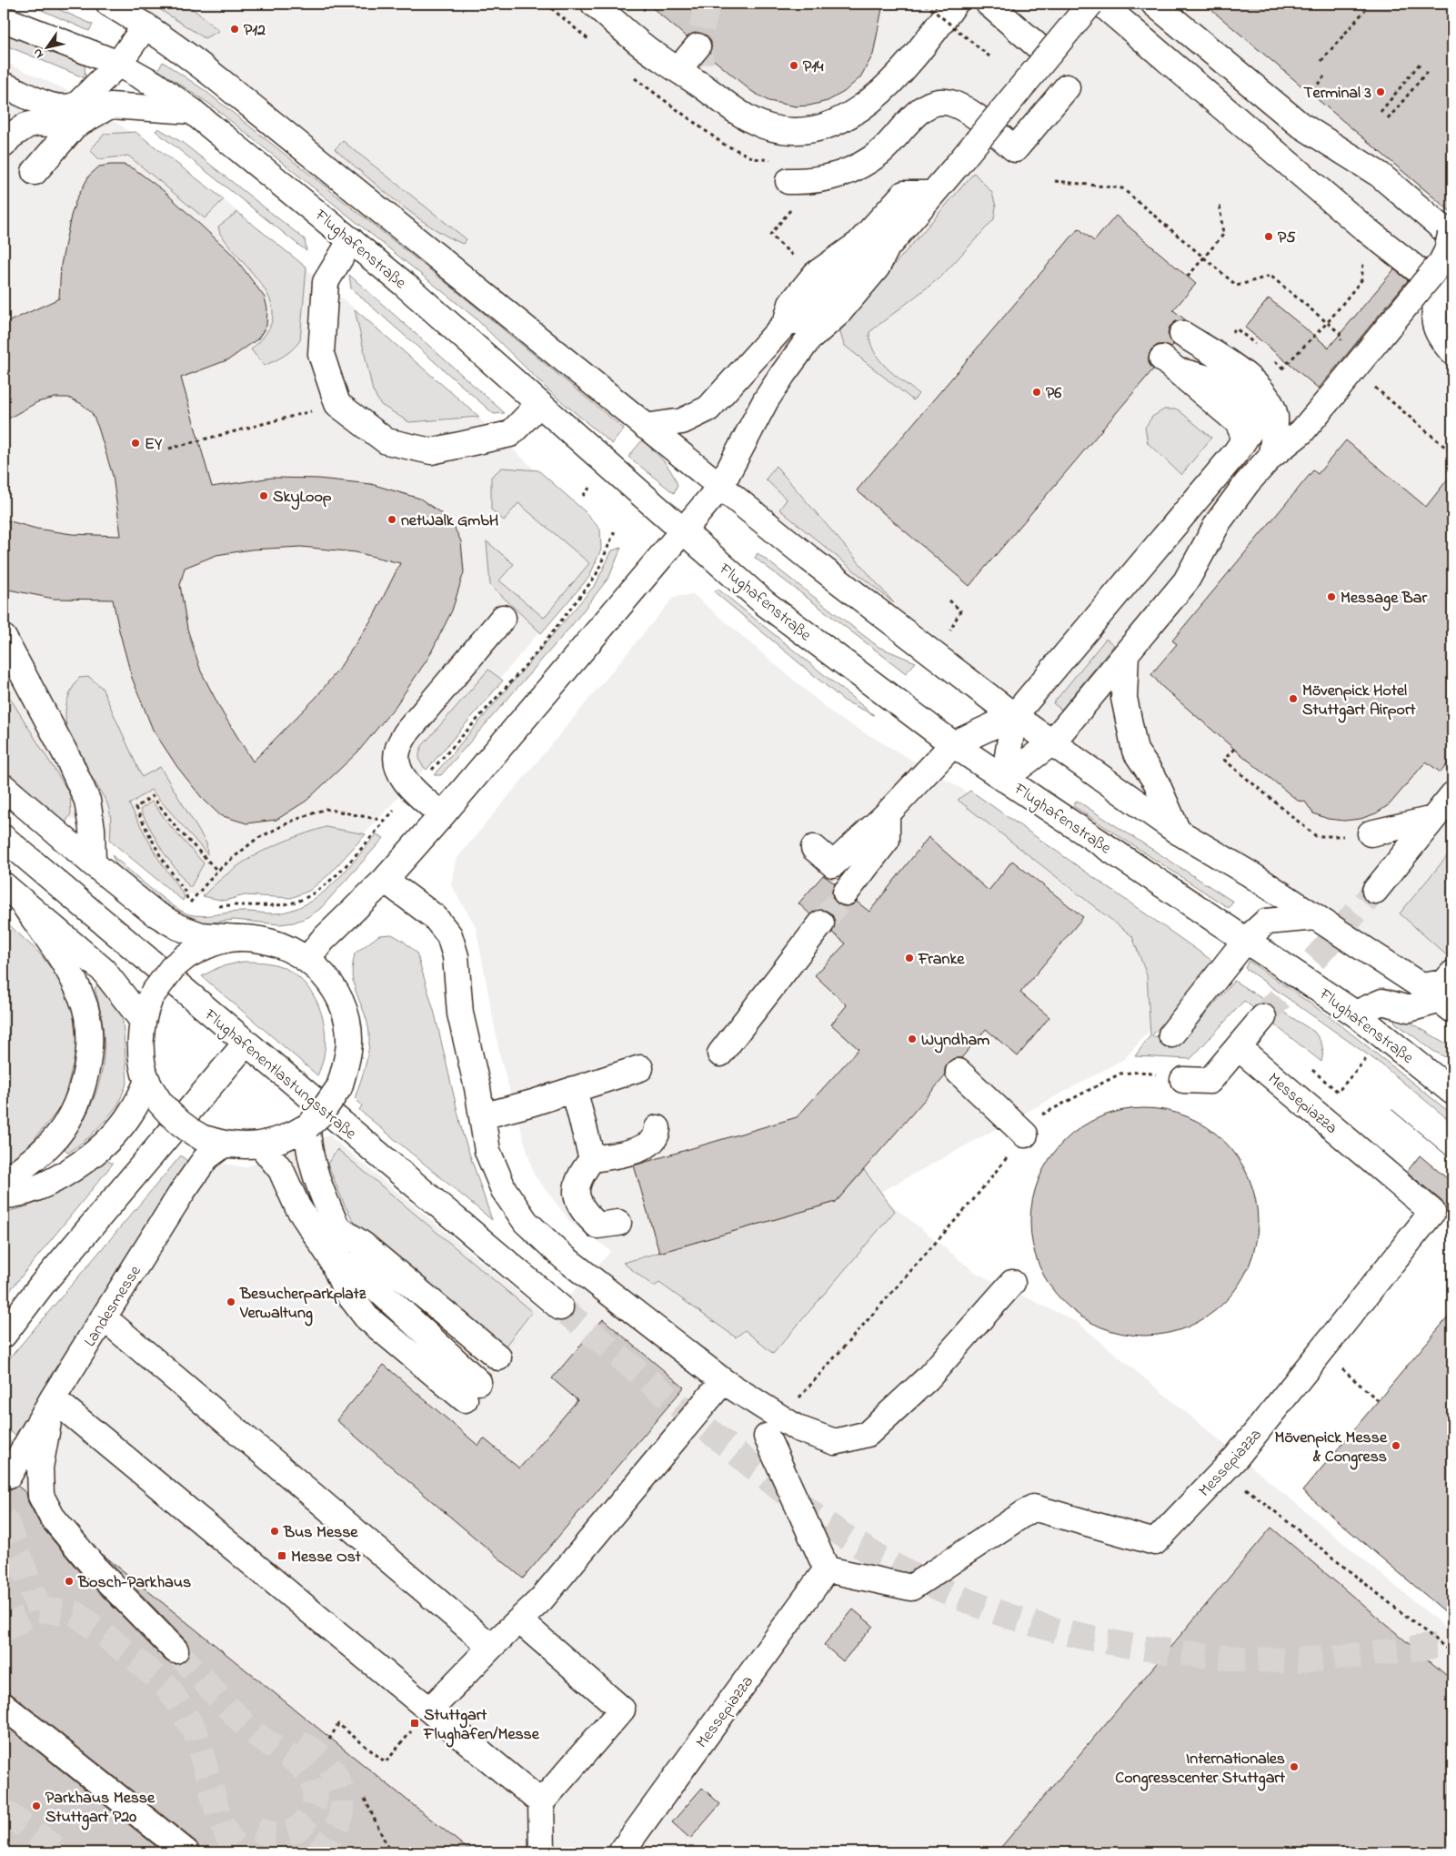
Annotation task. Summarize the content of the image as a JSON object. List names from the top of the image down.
{
  "streets": {
    "main road": [
      "Flughafenstraße",
      "Flughafenentlastungsstraße",
      "Messepiazza",
      "Landesmesse"
    ]
  },
  "places": {
    "other": [
      "P12",
      "P14",
      "Terminal 3",
      "P5",
      "P6",
      "EY",
      "SkyLoop",
      "netWalk GmbH",
      "Message Bar",
      "Mövenpick Hotel Stuttgart Airport",
      "Franke",
      "Wyndham",
      "Besucherparkplatz Verwaltung",
      "Mövenpick Messe & Congress",
      "Bus Messe",
      "Bosch-Parkhaus",
      "Internationales Congresscenter Stuttgart",
      "Parkhaus Messe Stuttgart P20"
    ],
    "transit": ["Messe Ost", "Stuttgart Flughafen/Messe"]
  },
  "north": "bottom left"
}
